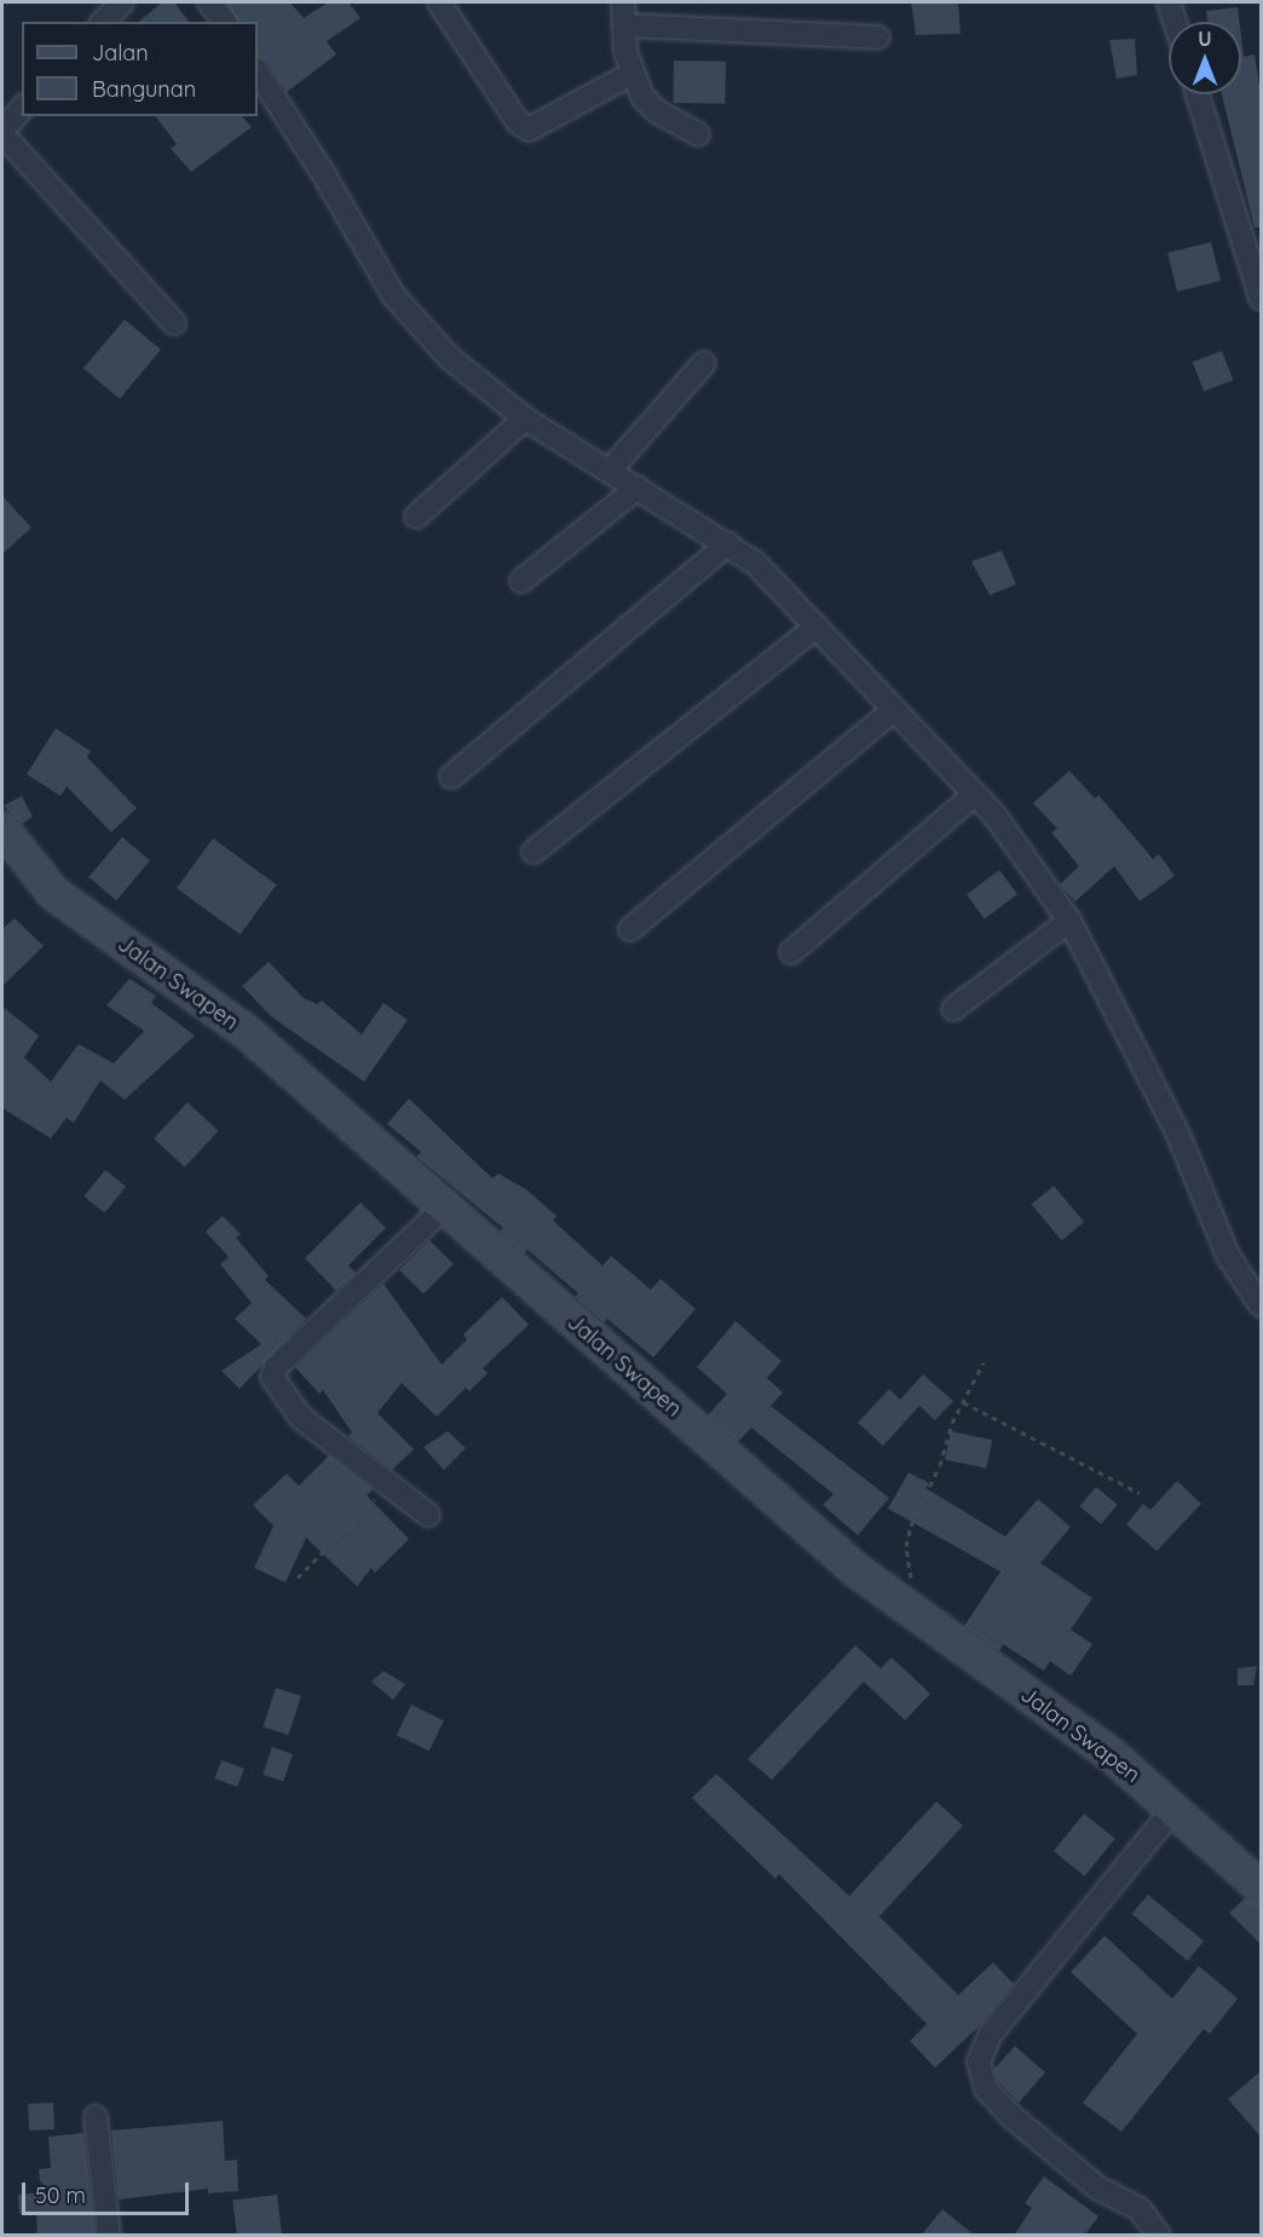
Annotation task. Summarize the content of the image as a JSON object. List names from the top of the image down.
{
  "streets": {
    "main road": ["Jalan Swapen"]
  },
  "legend": ["Jalan", "Bangunan"],
  "scale_bar": "50 m",
  "north": "top"
}
